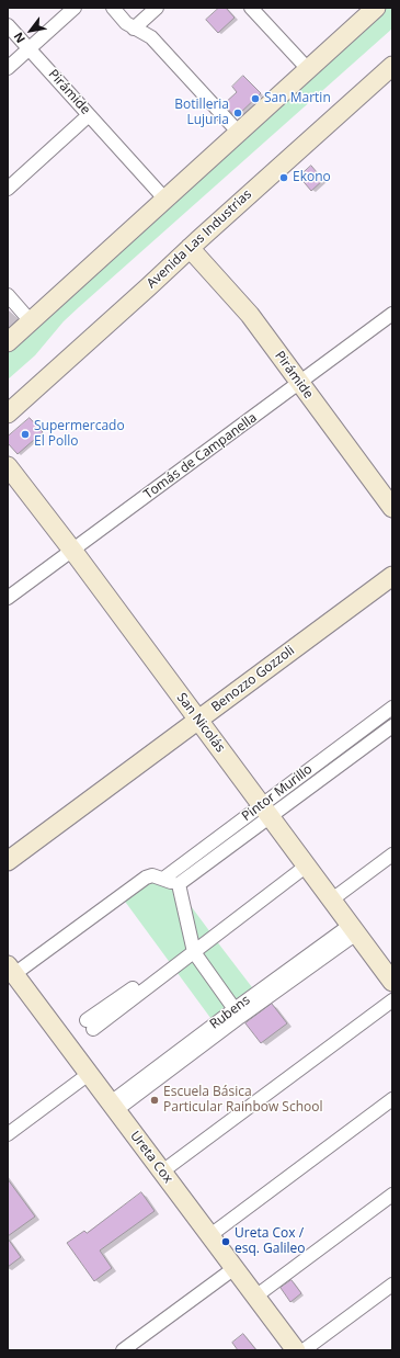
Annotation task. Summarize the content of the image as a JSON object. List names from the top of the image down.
{
  "streets": {
    "street": [
      "Pirámide",
      "Avenida Las Industrias",
      "Tomás de Campanella",
      "Benozzo Gozzoli",
      "San Nicolás",
      "Pintor Murillo",
      "Rubens",
      "Ureta Cox"
    ]
  },
  "crossings": [
    ["Pirámide", "Avenida Las Industrias"],
    ["Pirámide", "Tomás de Campanella"],
    ["Tomás de Campanella", "San Nicolás"],
    ["Benozzo Gozzoli", "San Nicolás"],
    ["San Nicolás", "Pintor Murillo"],
    ["San Nicolás", "Rubens"],
    ["Rubens", "Ureta Cox"]
  ],
  "places": [
    "San Martin",
    "Botilleria Lujuria",
    "Ekono",
    "Supermercado El Pollo",
    "Escuela Básica Particular Rainbow School",
    "Ureta Cox / esq. Galileo"
  ],
  "north": "bottom left"
}
